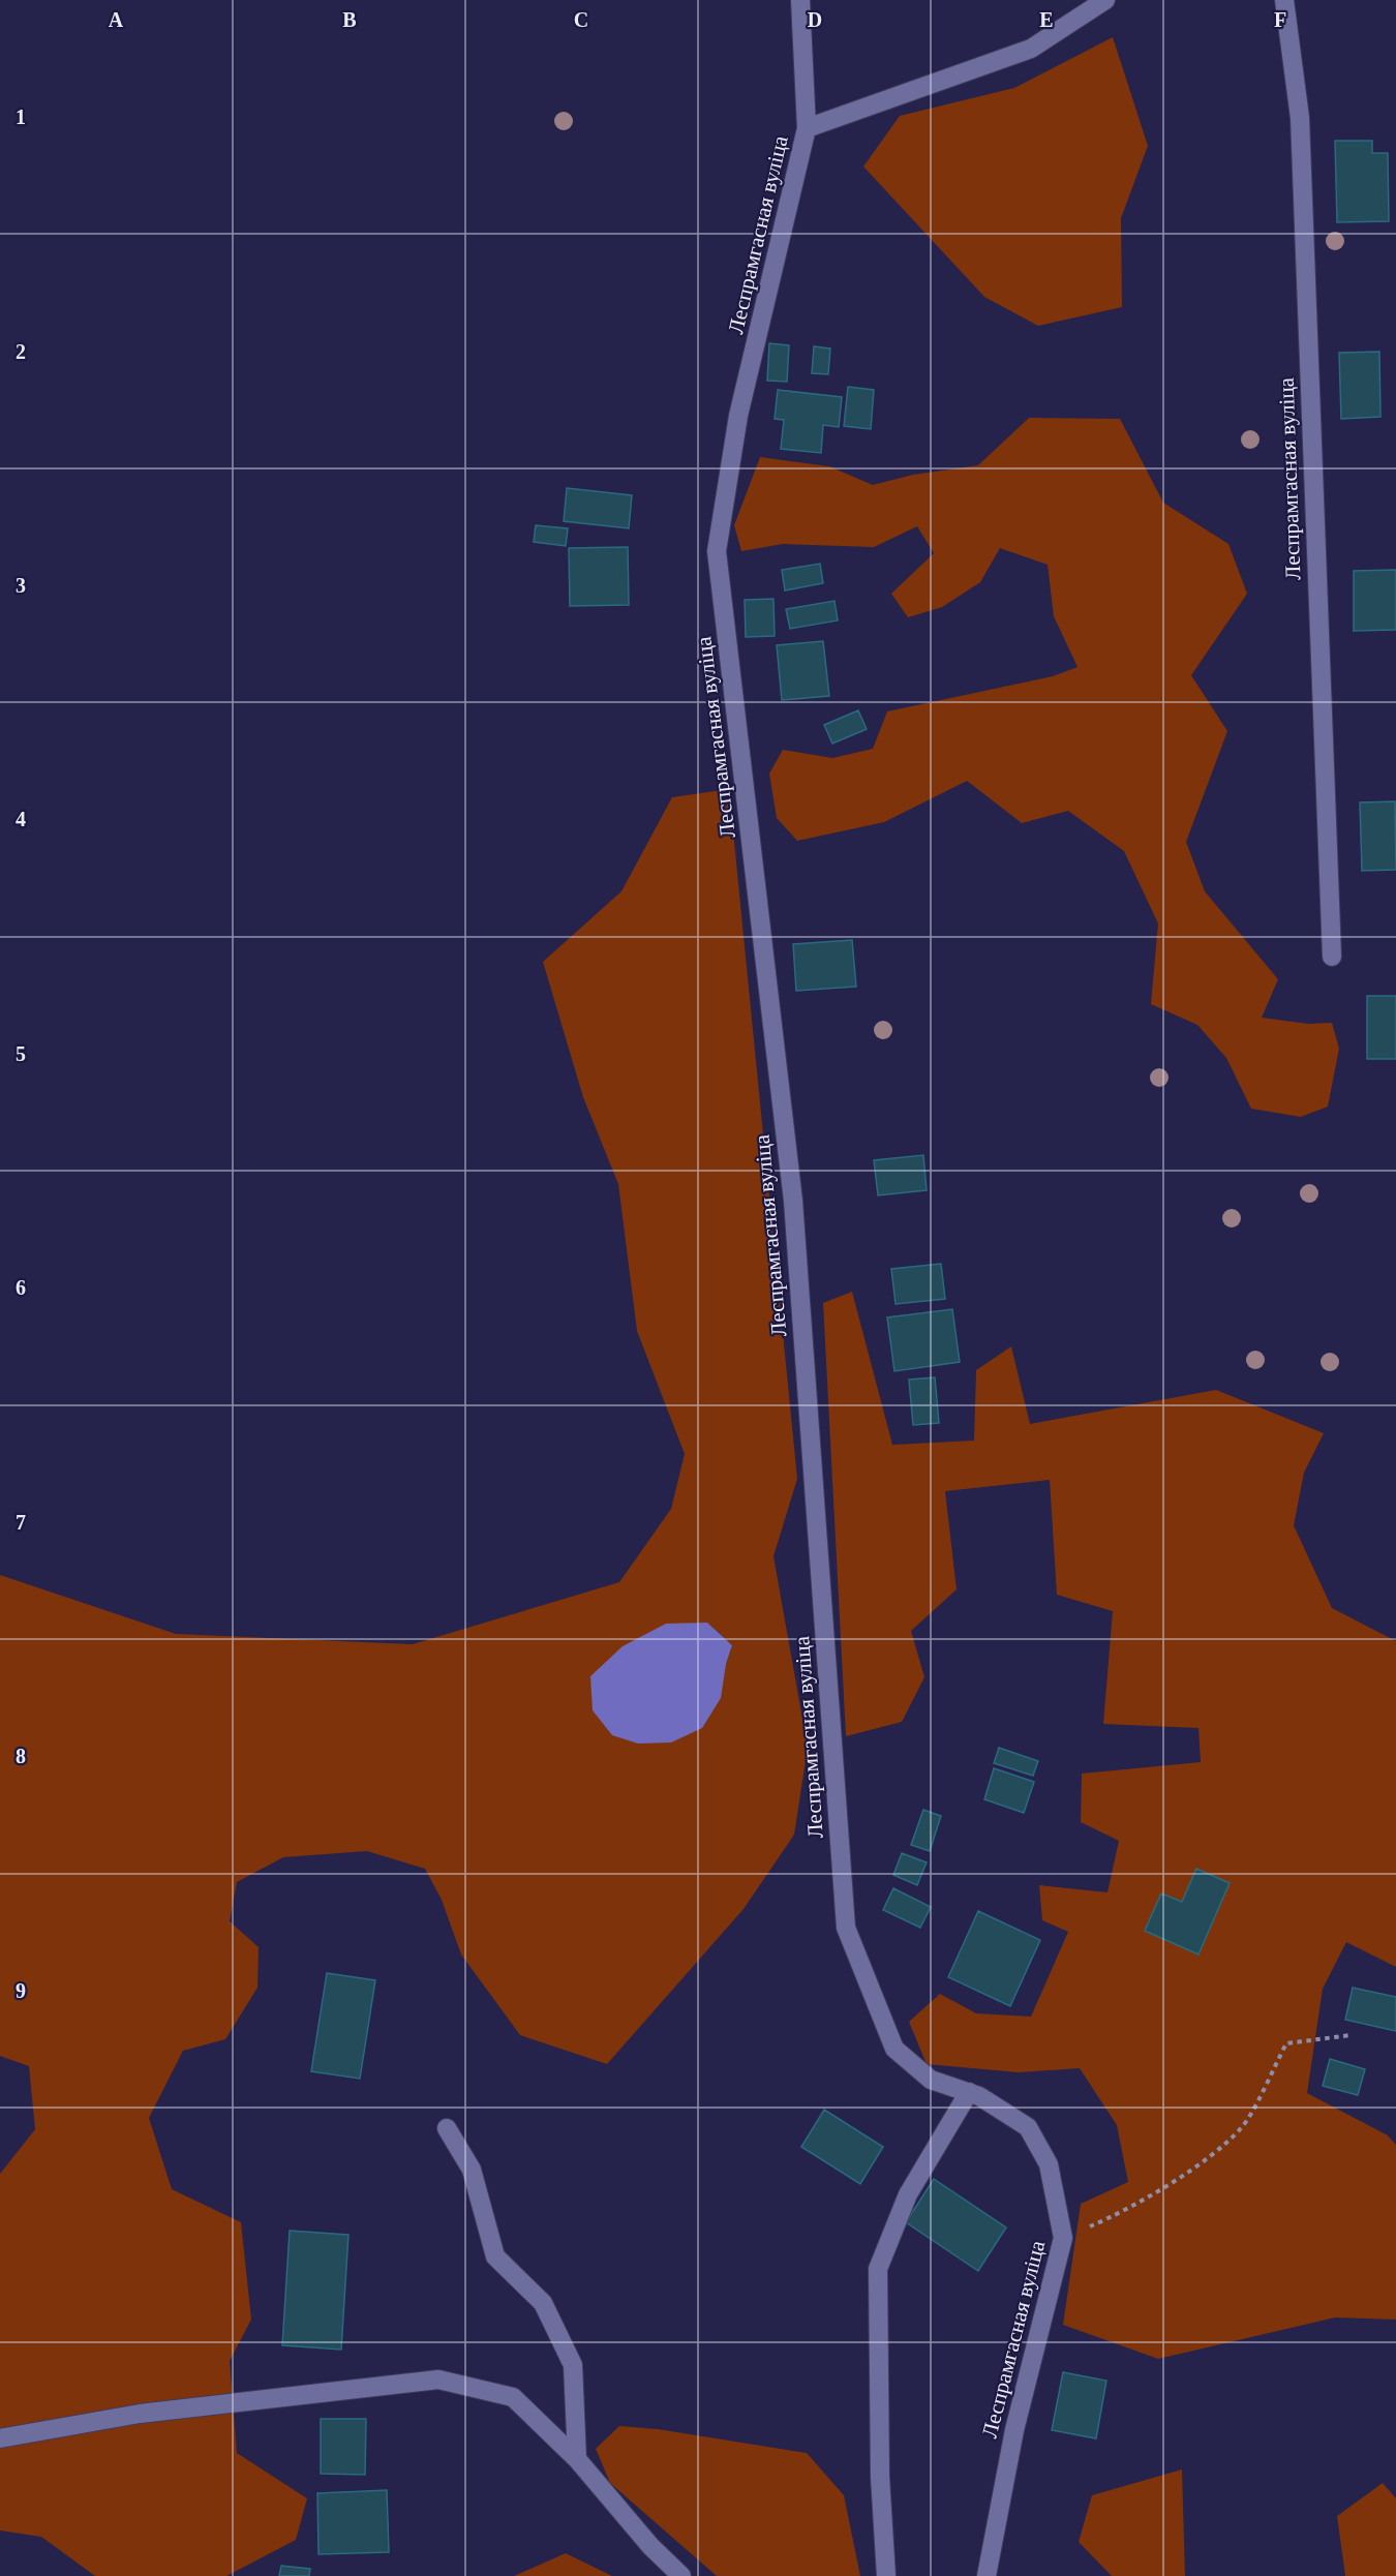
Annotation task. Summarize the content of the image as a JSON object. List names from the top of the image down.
{
  "streets": {
    "street": ["Леспрамгасная вуліца"]
  },
  "grid": {
    "columns": [
      "A",
      "B",
      "C",
      "D",
      "E",
      "F"
    ],
    "rows": [
      "1",
      "2",
      "3",
      "4",
      "5",
      "6",
      "7",
      "8",
      "9"
    ]
  }
}
